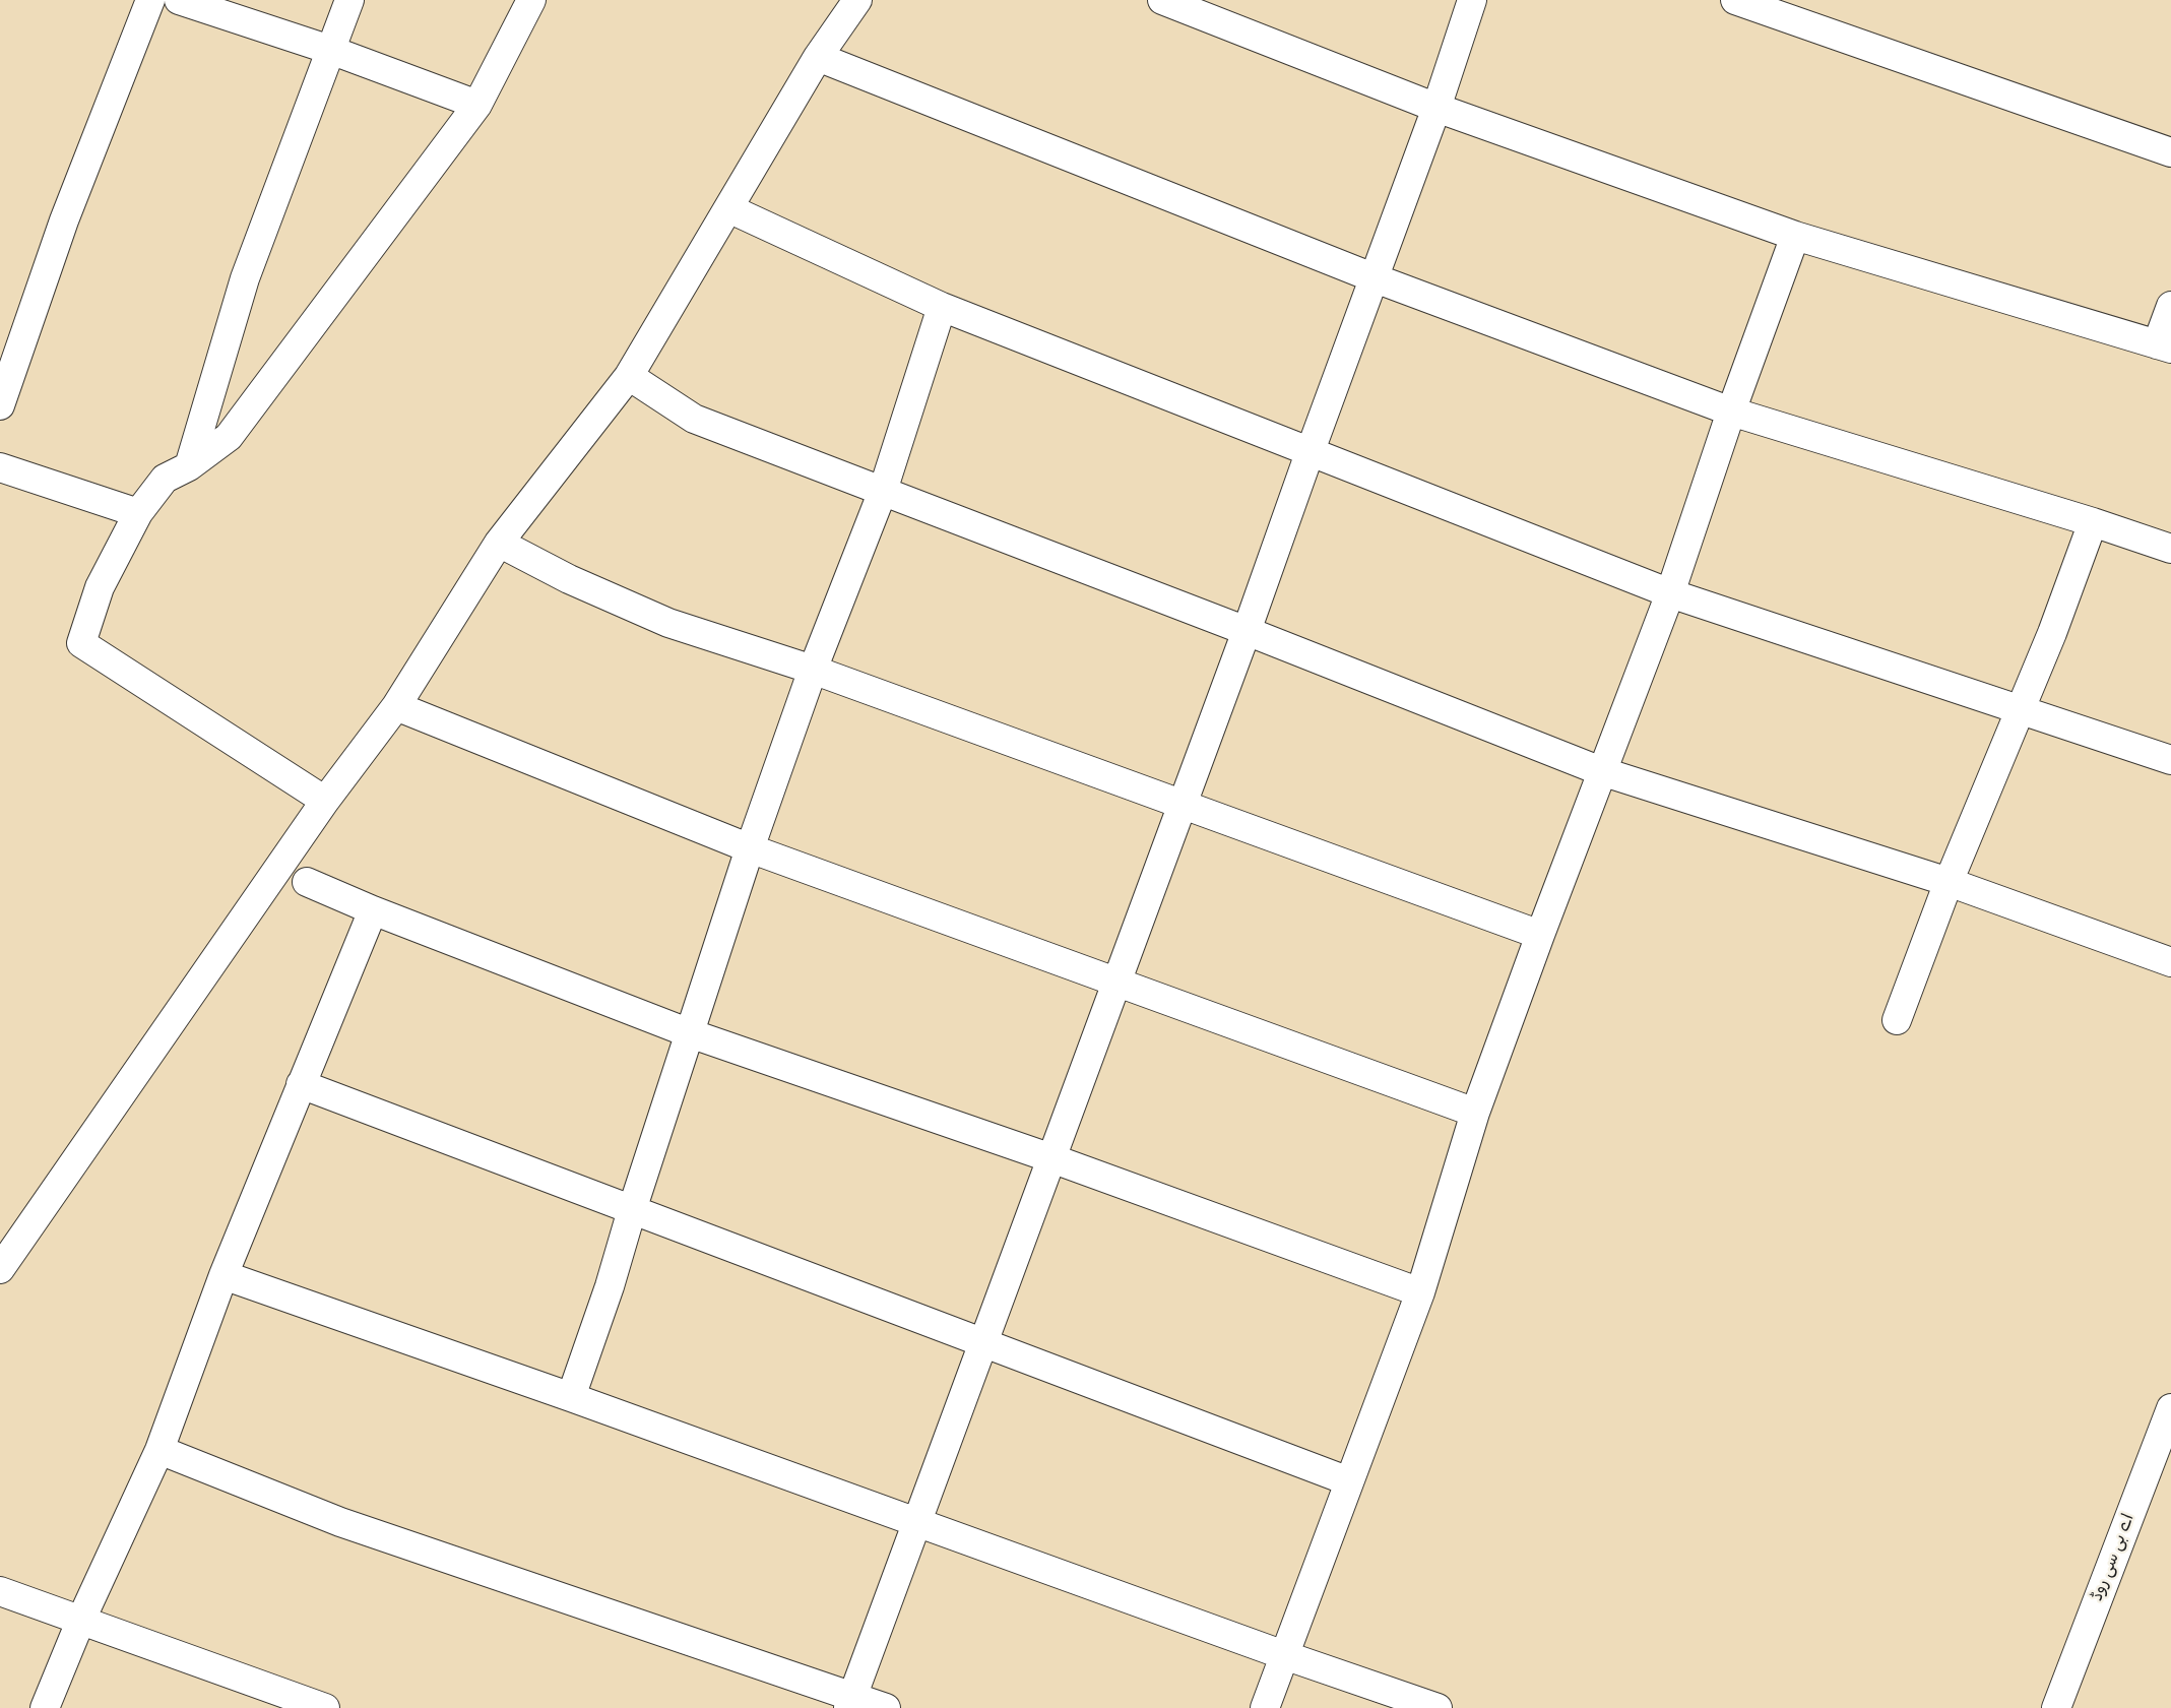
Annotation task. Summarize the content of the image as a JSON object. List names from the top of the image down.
{
  "streets": {
    "street": ["اے بی سی روڈ"]
  }
}
